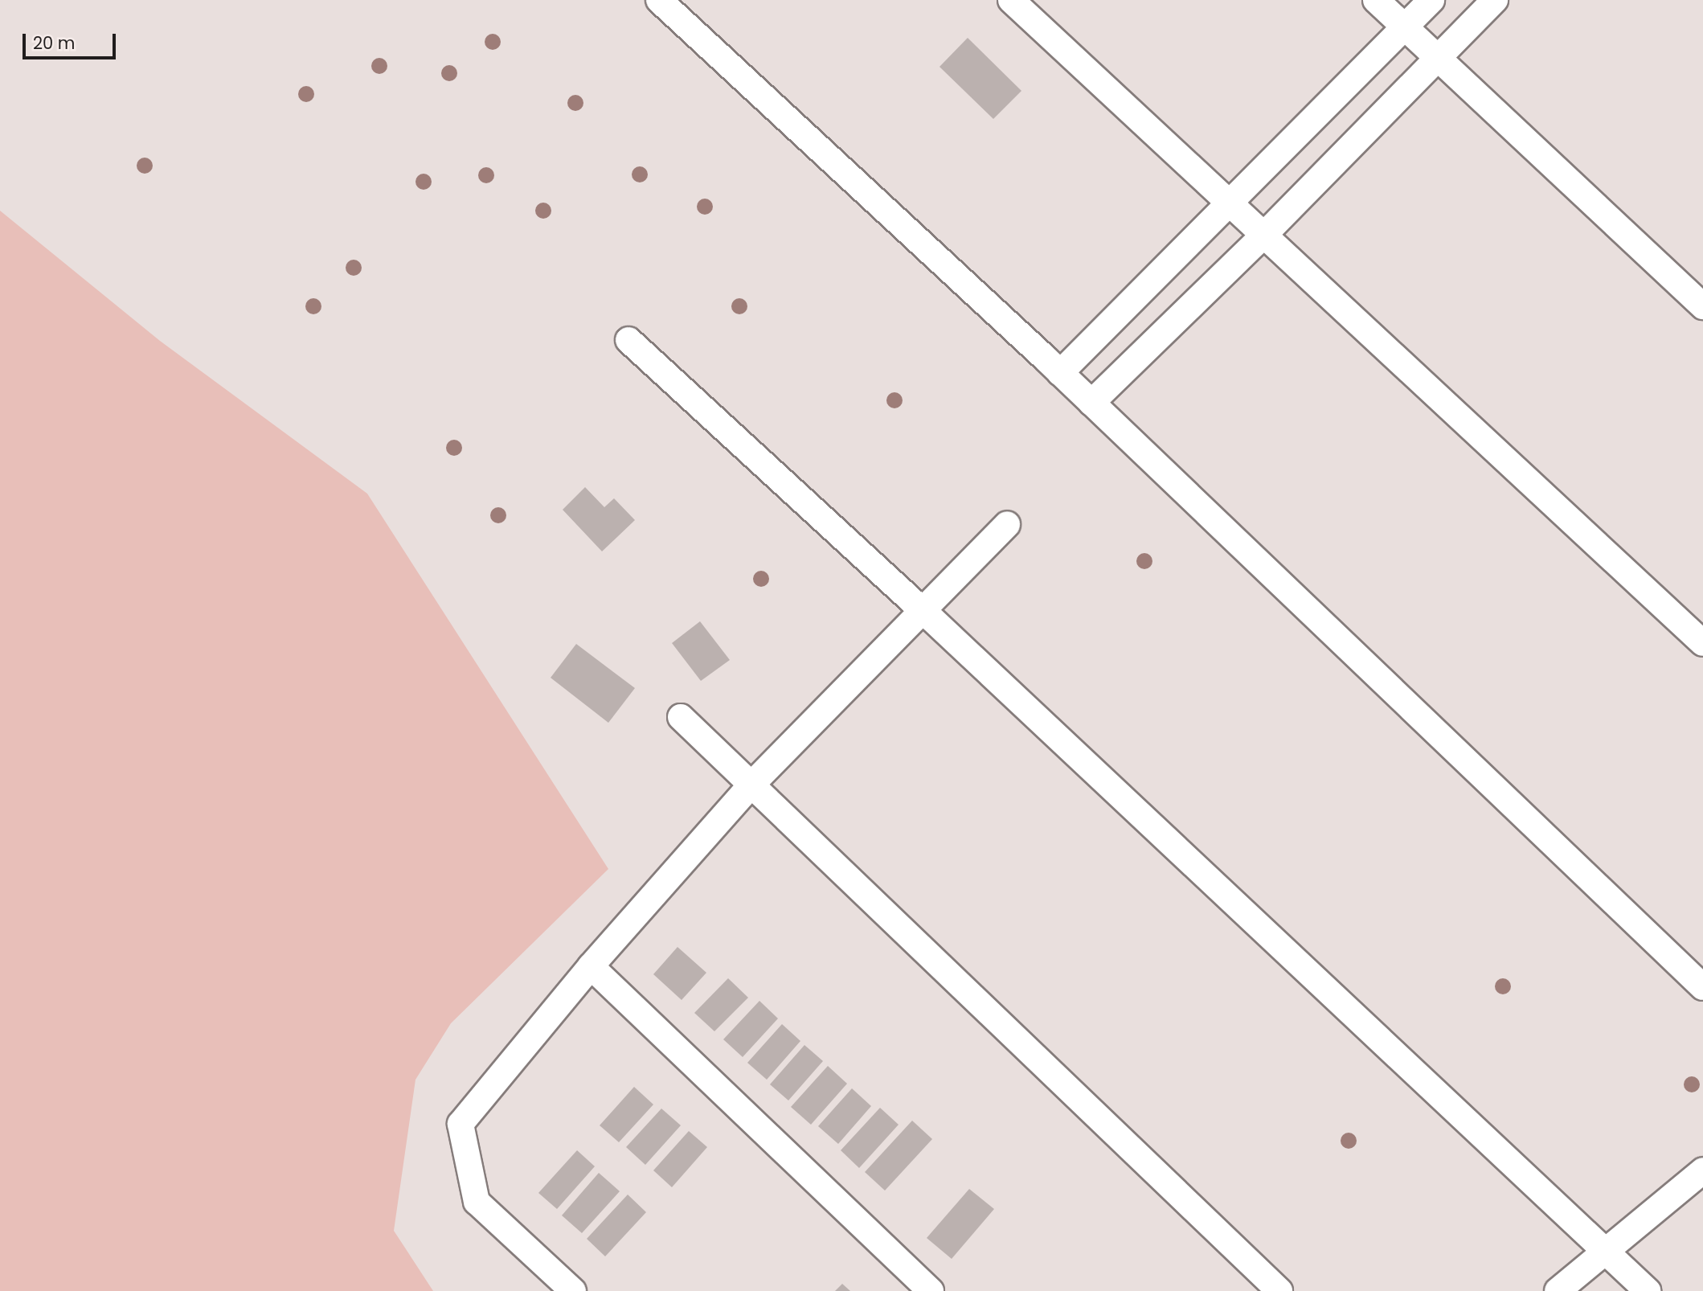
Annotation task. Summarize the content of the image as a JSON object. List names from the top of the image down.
{
  "scale_bar": "20 m"
}
